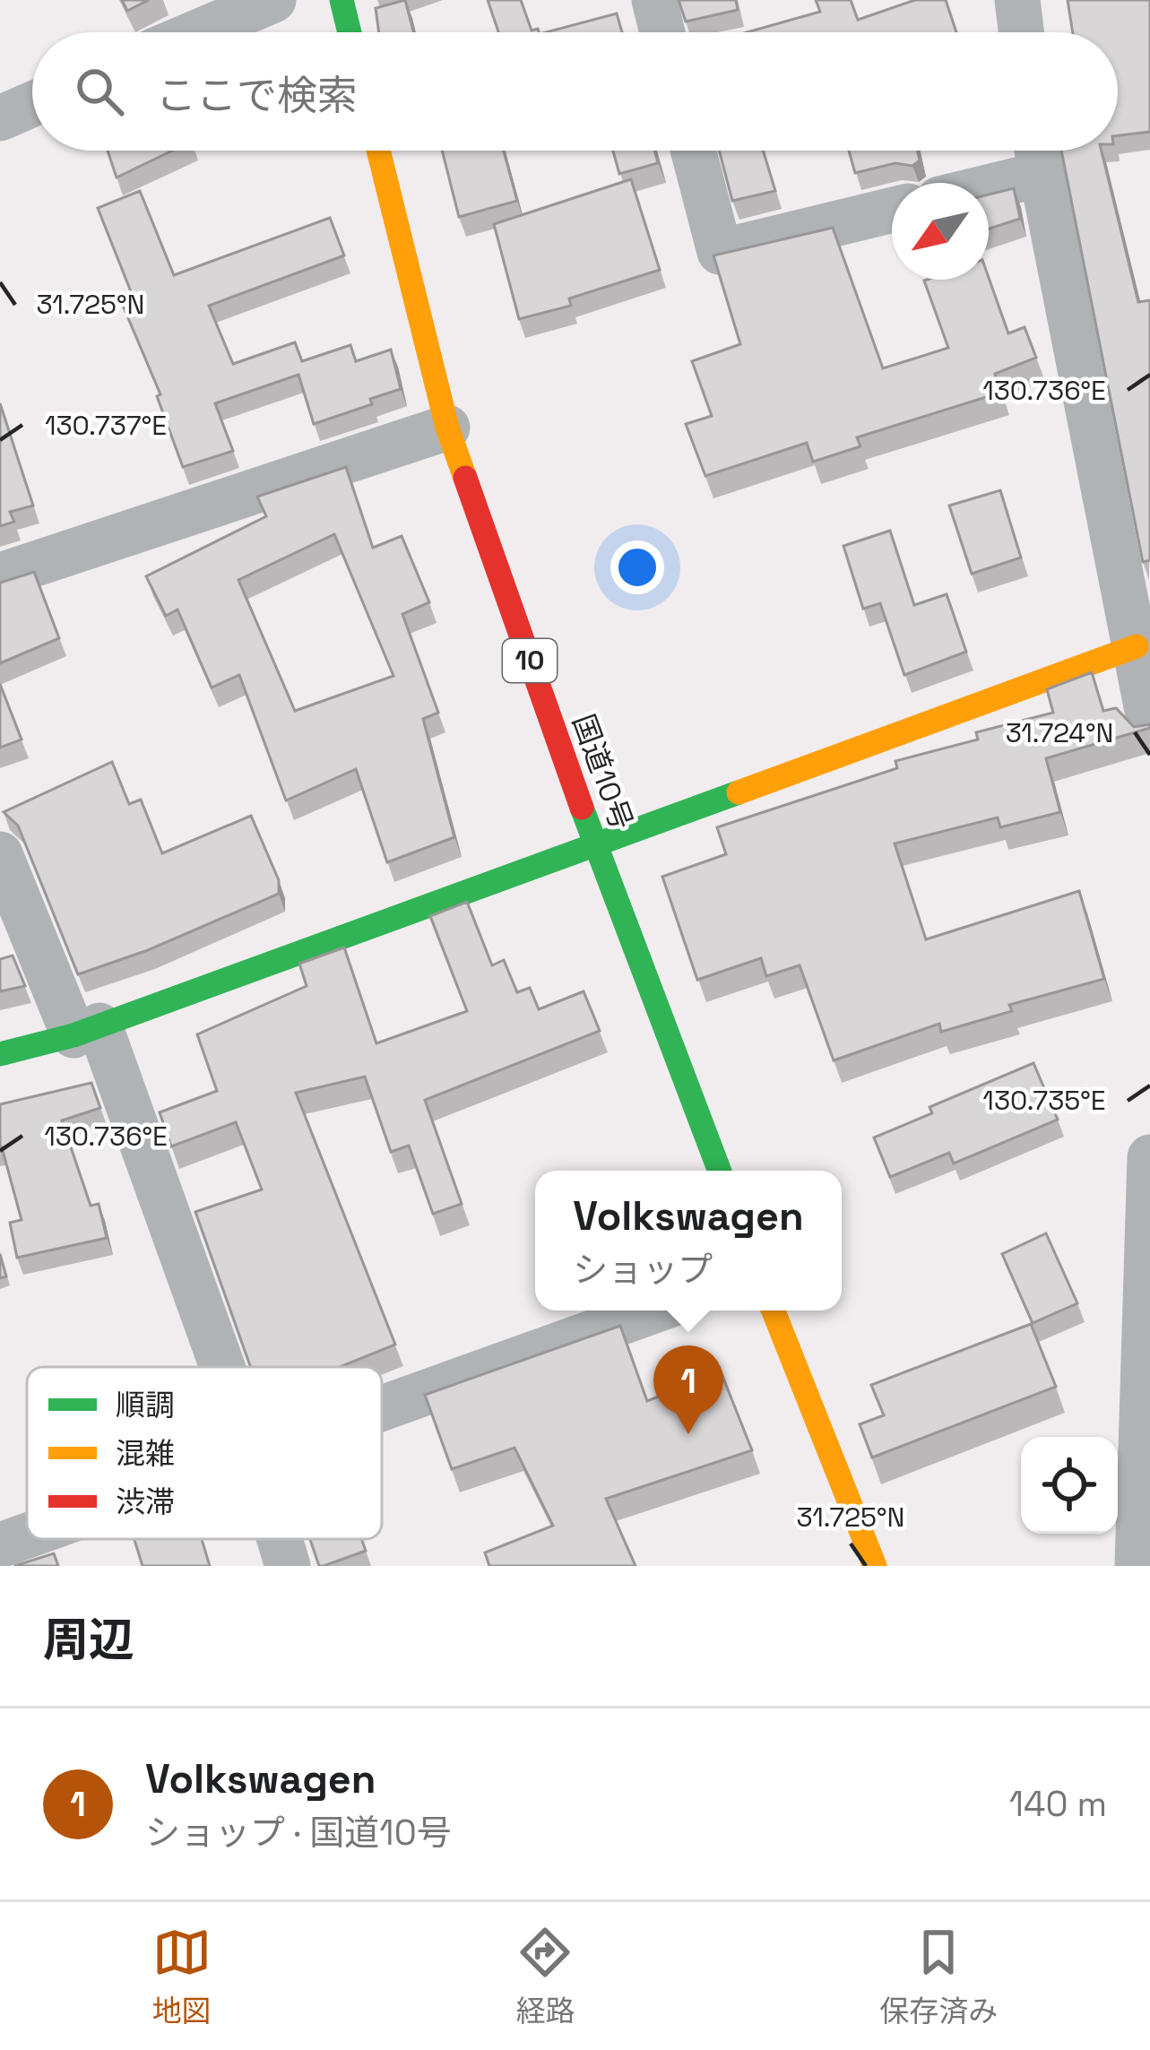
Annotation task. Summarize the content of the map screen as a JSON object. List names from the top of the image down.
{
  "streets": {
    "main road": ["10", "国道10号"]
  },
  "legend": ["順調", "混雑", "渋滞"],
  "north": "bottom left",
  "page": {
    "search": "ここで検索",
    "popup": ["Volkswagen", "ショップ"],
    "pins": "1",
    "heading": "周辺",
    "list": [
      {
        "mark": "1",
        "name": "Volkswagen",
        "note": "ショップ · 国道10号",
        "value": "140 m"
      }
    ],
    "nav": ["地図", "経路", "保存済み"]
  },
  "coordinates": [
    "31.725°N",
    "130.736°E",
    "130.737°E",
    "31.724°N",
    "130.735°E"
  ]
}
